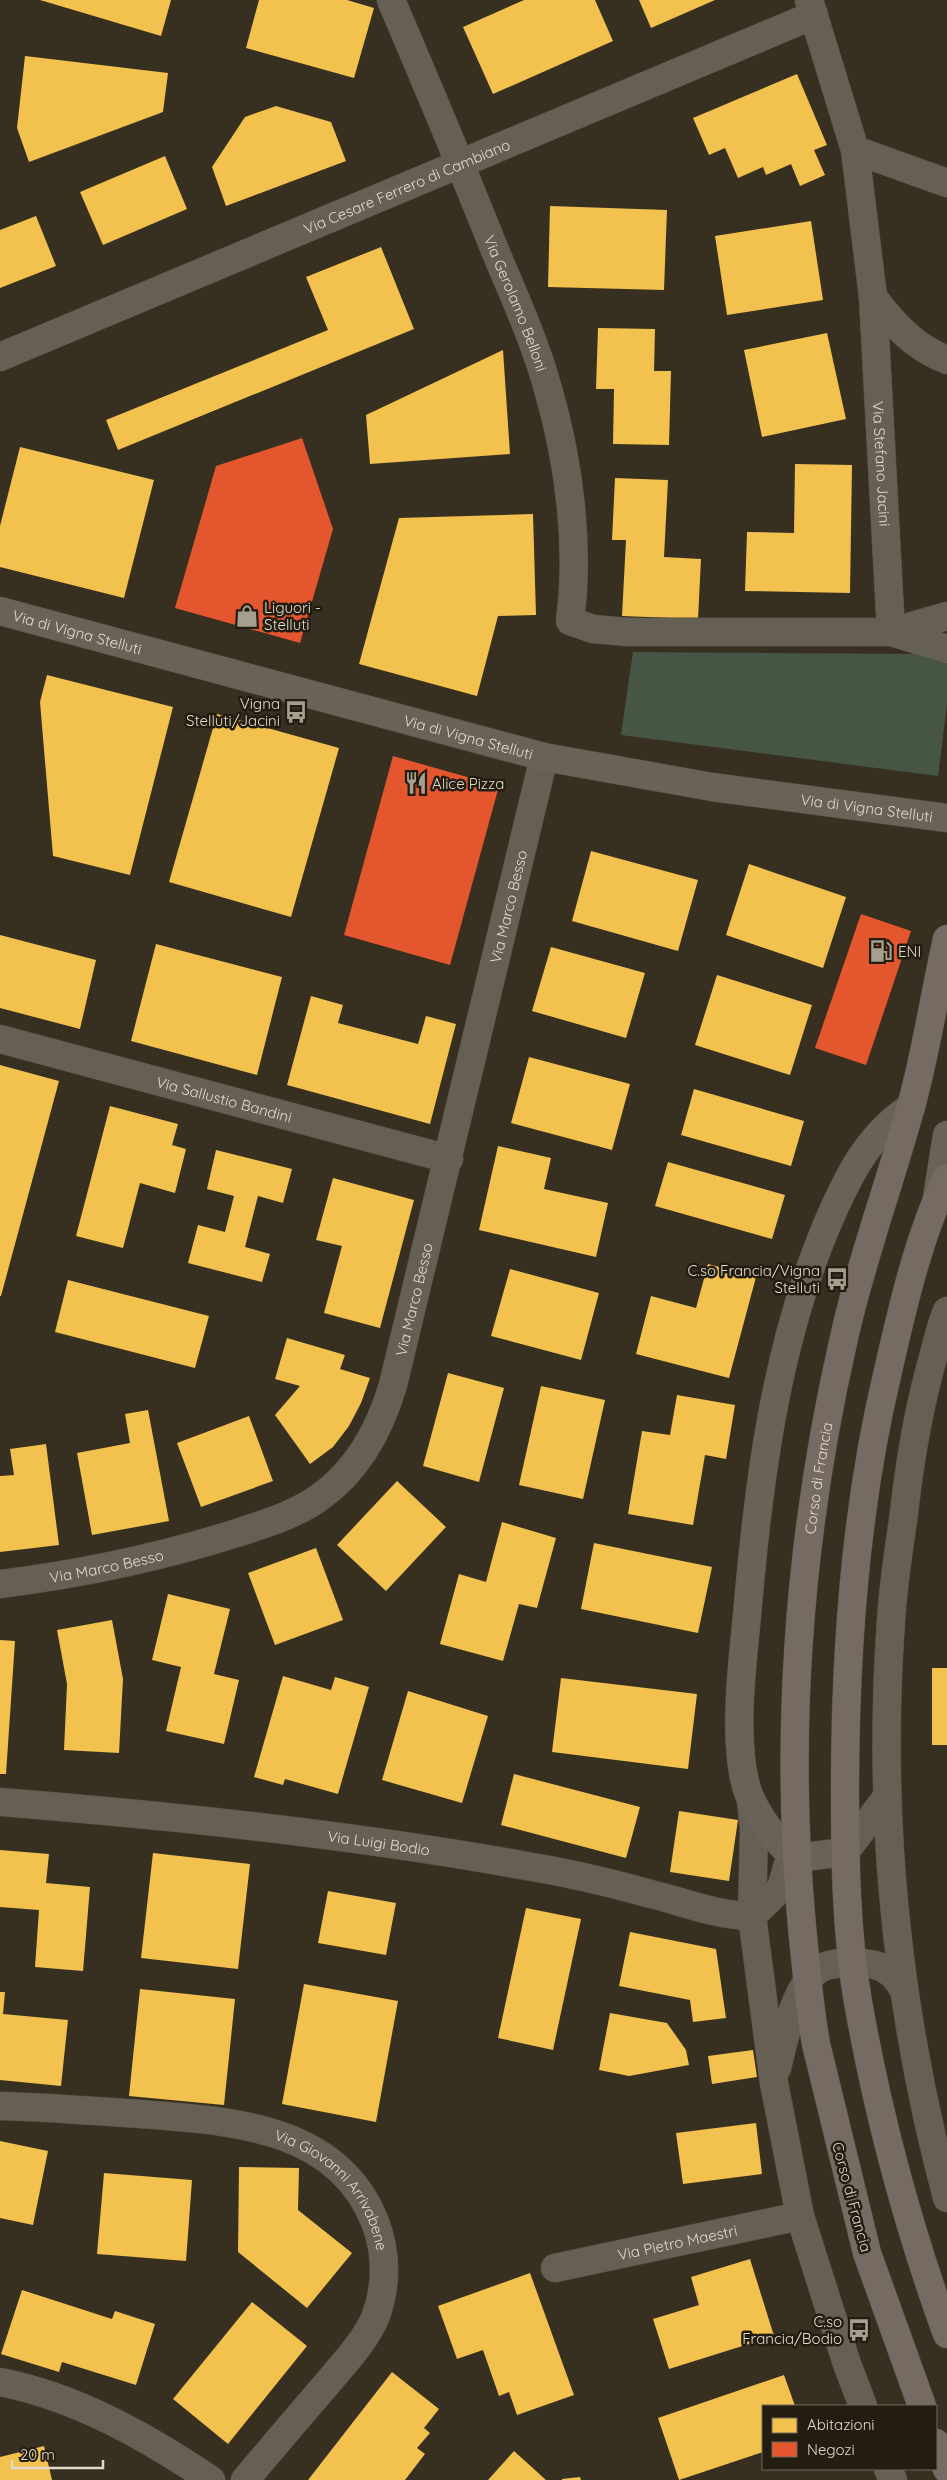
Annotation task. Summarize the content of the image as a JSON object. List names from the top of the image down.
{
  "streets": {
    "main road": ["Via di Vigna Stelluti", "Corso di Francia"],
    "street": [
      "Via Cesare Ferrero di Cambiano",
      "Via Gerolamo Belloni",
      "Via Stefano Jacini",
      "Via Marco Besso",
      "Via Sallustio Bandini",
      "Via Luigi Bodio",
      "Via Giovanni Arrivabene",
      "Via Pietro Maestri"
    ]
  },
  "crossings": [
    ["Via Cesare Ferrero di Cambiano", "Via Gerolamo Belloni"],
    ["Via Cesare Ferrero di Cambiano", "Via Stefano Jacini"],
    ["Via Gerolamo Belloni", "Via Stefano Jacini"],
    ["Via di Vigna Stelluti", "Via Marco Besso"],
    ["Via Marco Besso", "Via Sallustio Bandini"],
    ["Corso di Francia", "Via Luigi Bodio"],
    ["Corso di Francia", "Via Pietro Maestri"]
  ],
  "places": {
    "shop": ["Liguori - Stelluti"],
    "bus stop": ["Vigna Stelluti/Jacini", "C.so Francia/Vigna Stelluti", "C.so Francia/Bodio"],
    "restaurant": ["Alice Pizza"],
    "fuel station": ["ENI"]
  },
  "legend": ["Abitazioni", "Negozi"],
  "scale_bar": "20 m"
}
